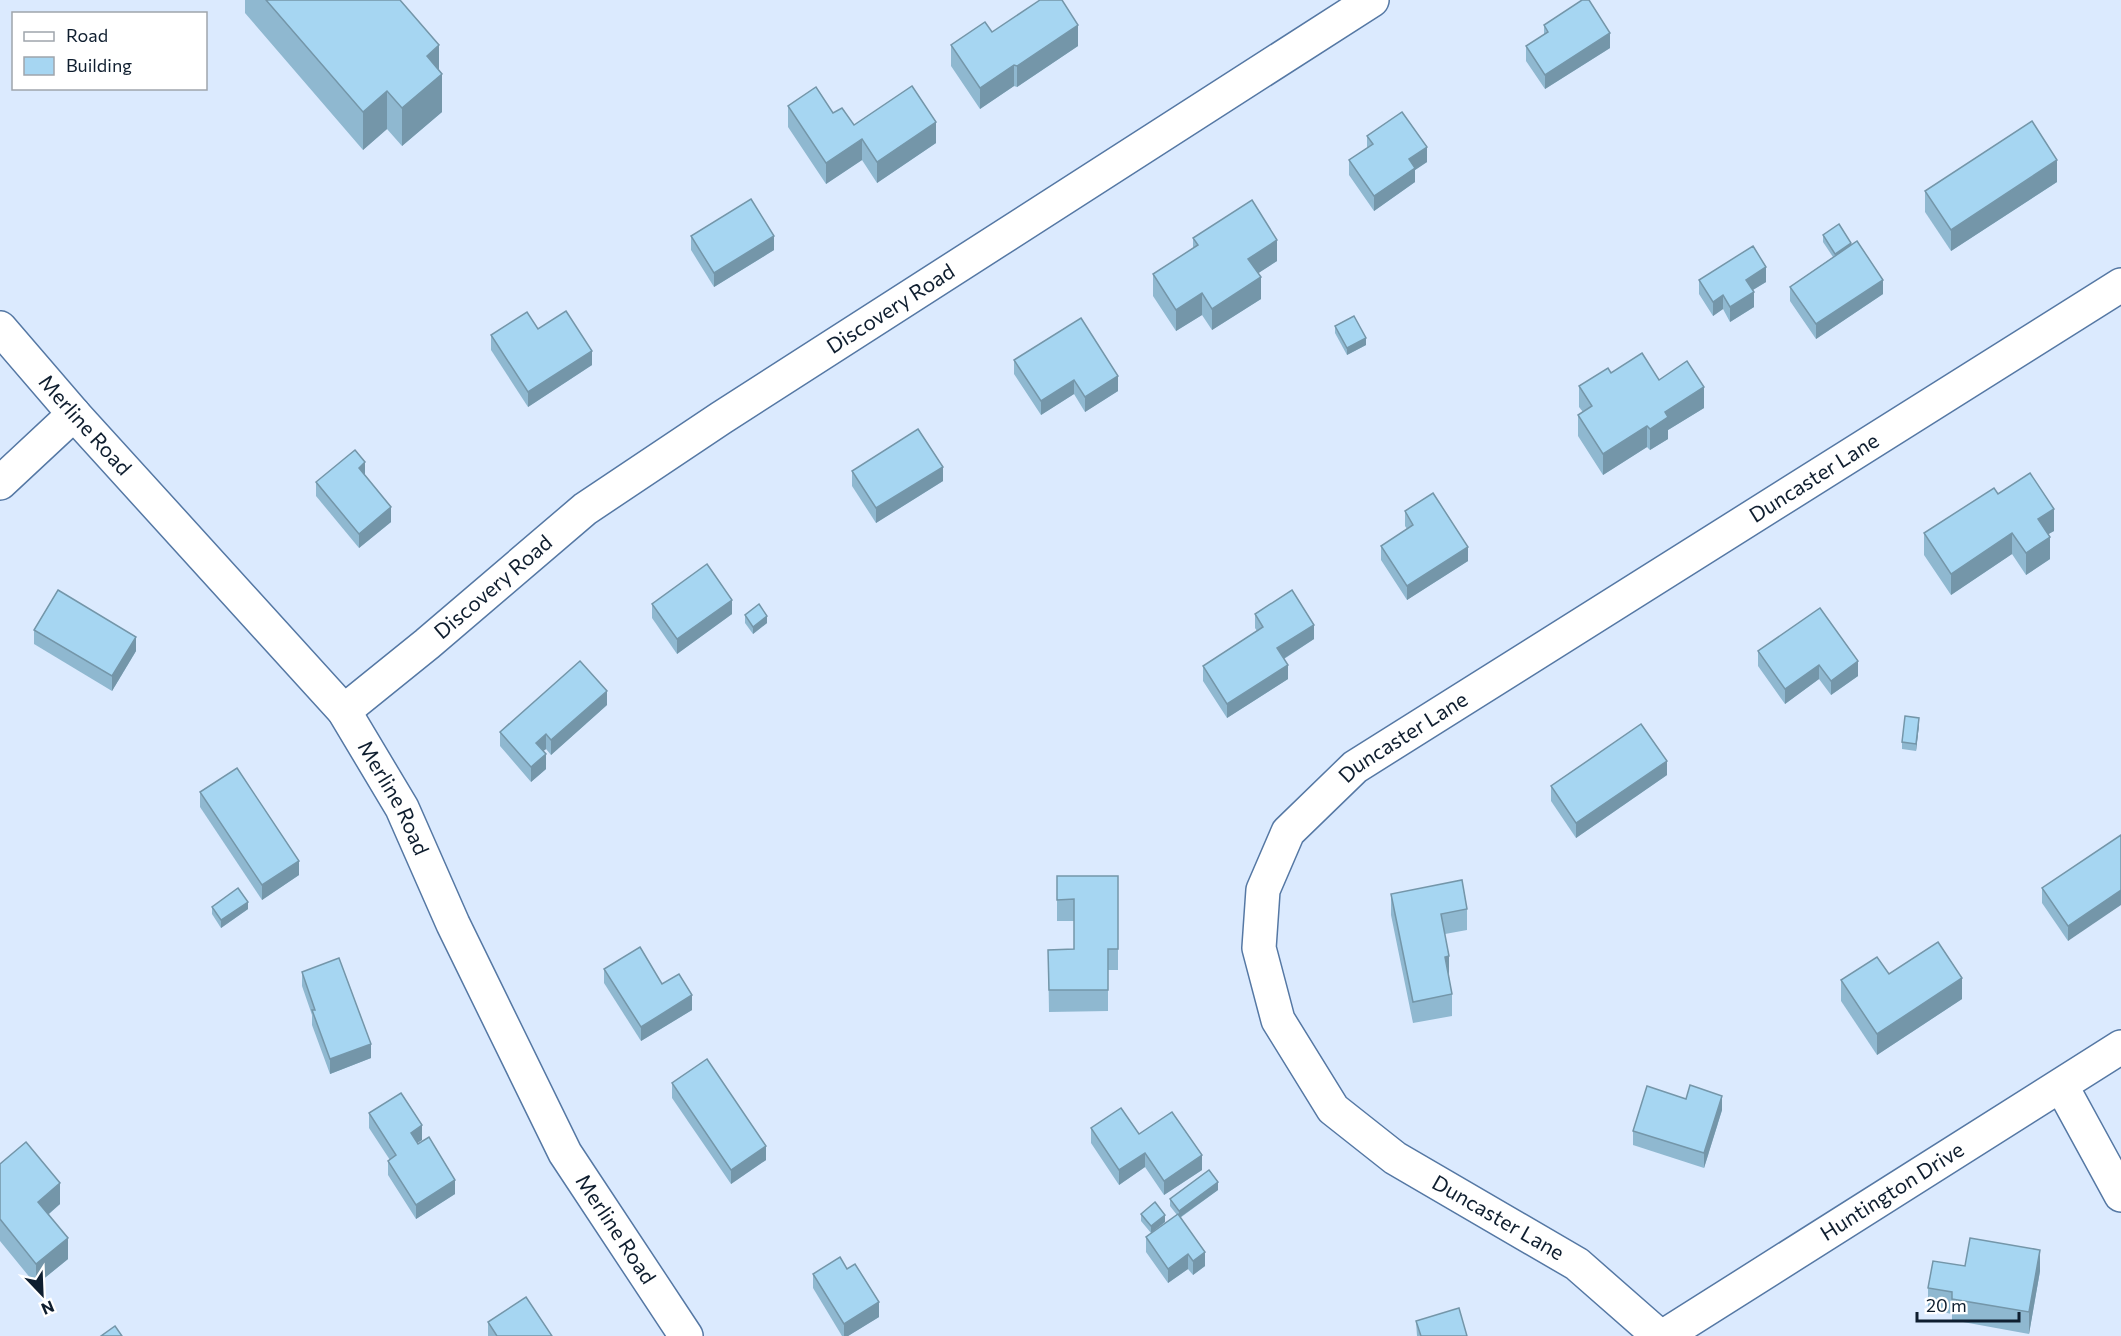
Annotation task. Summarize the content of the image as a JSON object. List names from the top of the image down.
{
  "streets": {
    "street": [
      "Discovery Road",
      "Merline Road",
      "Duncaster Lane",
      "Huntington Drive"
    ]
  },
  "crossings": [
    ["Discovery Road", "Merline Road"]
  ],
  "legend": ["Road", "Building"],
  "scale_bar": "20 m",
  "north": "bottom right"
}
